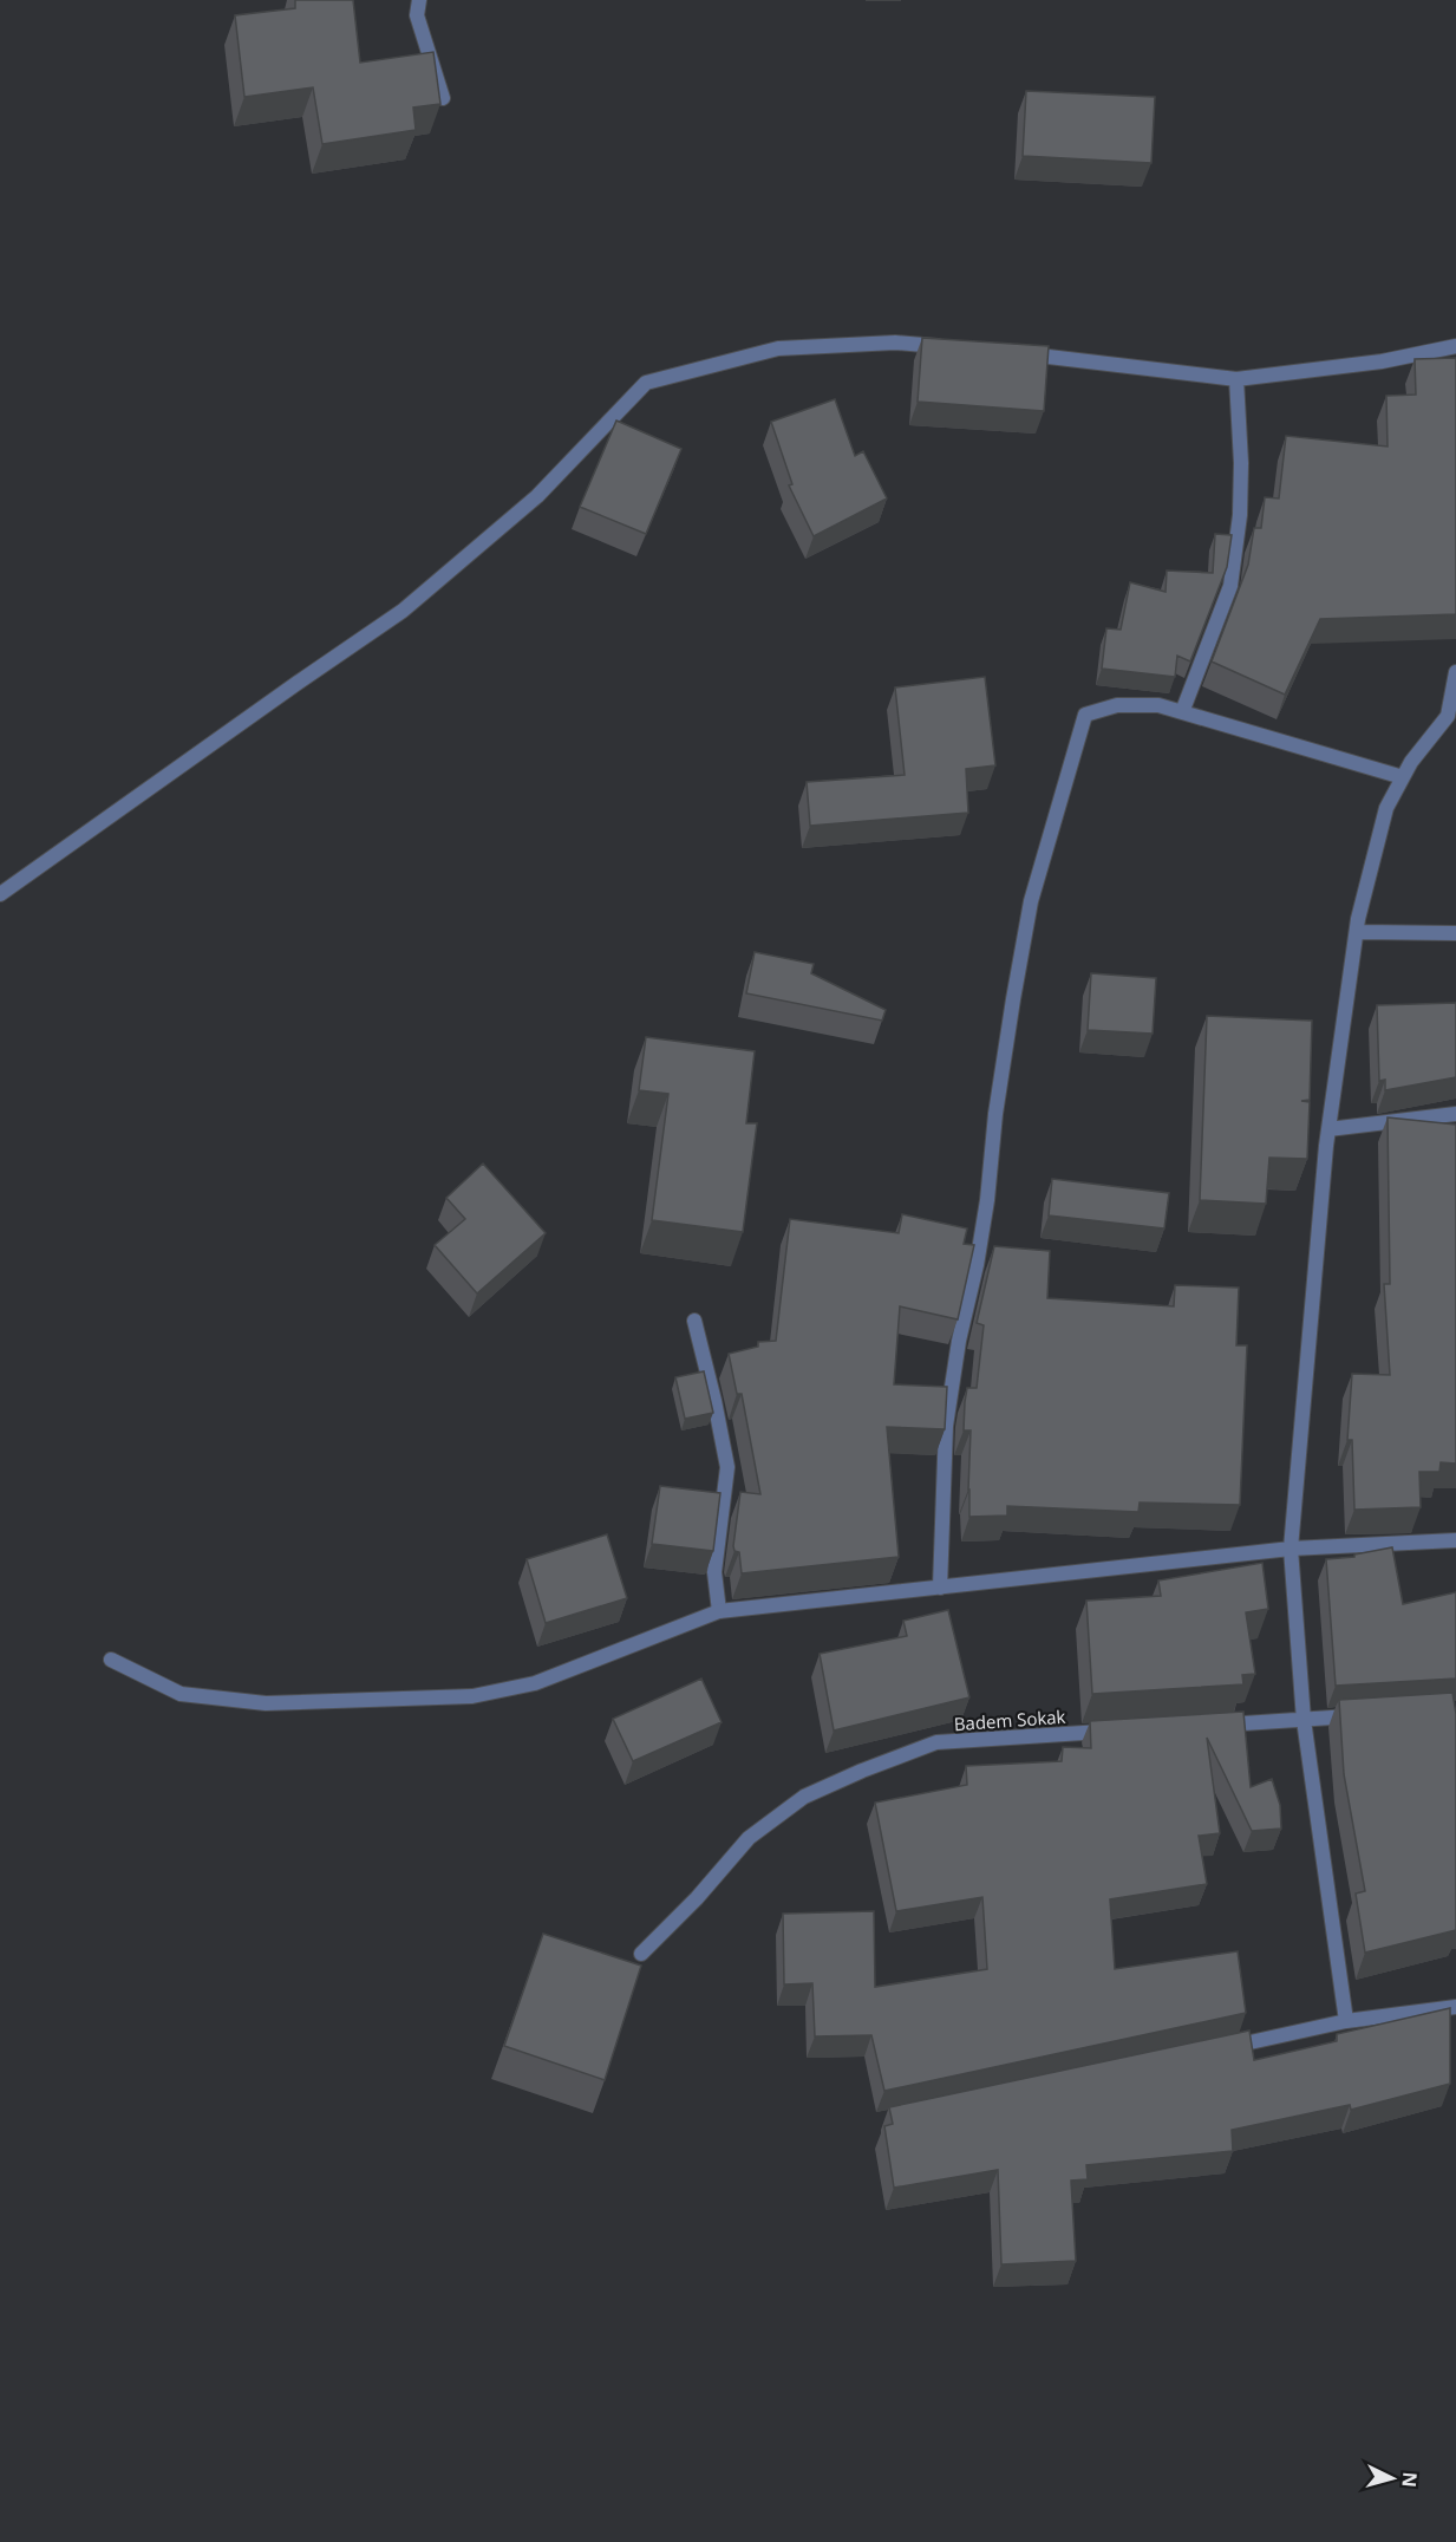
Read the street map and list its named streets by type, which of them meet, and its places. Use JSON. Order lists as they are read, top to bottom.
{
  "streets": {
    "street": ["Badem Sokak"]
  },
  "north": "right"
}
